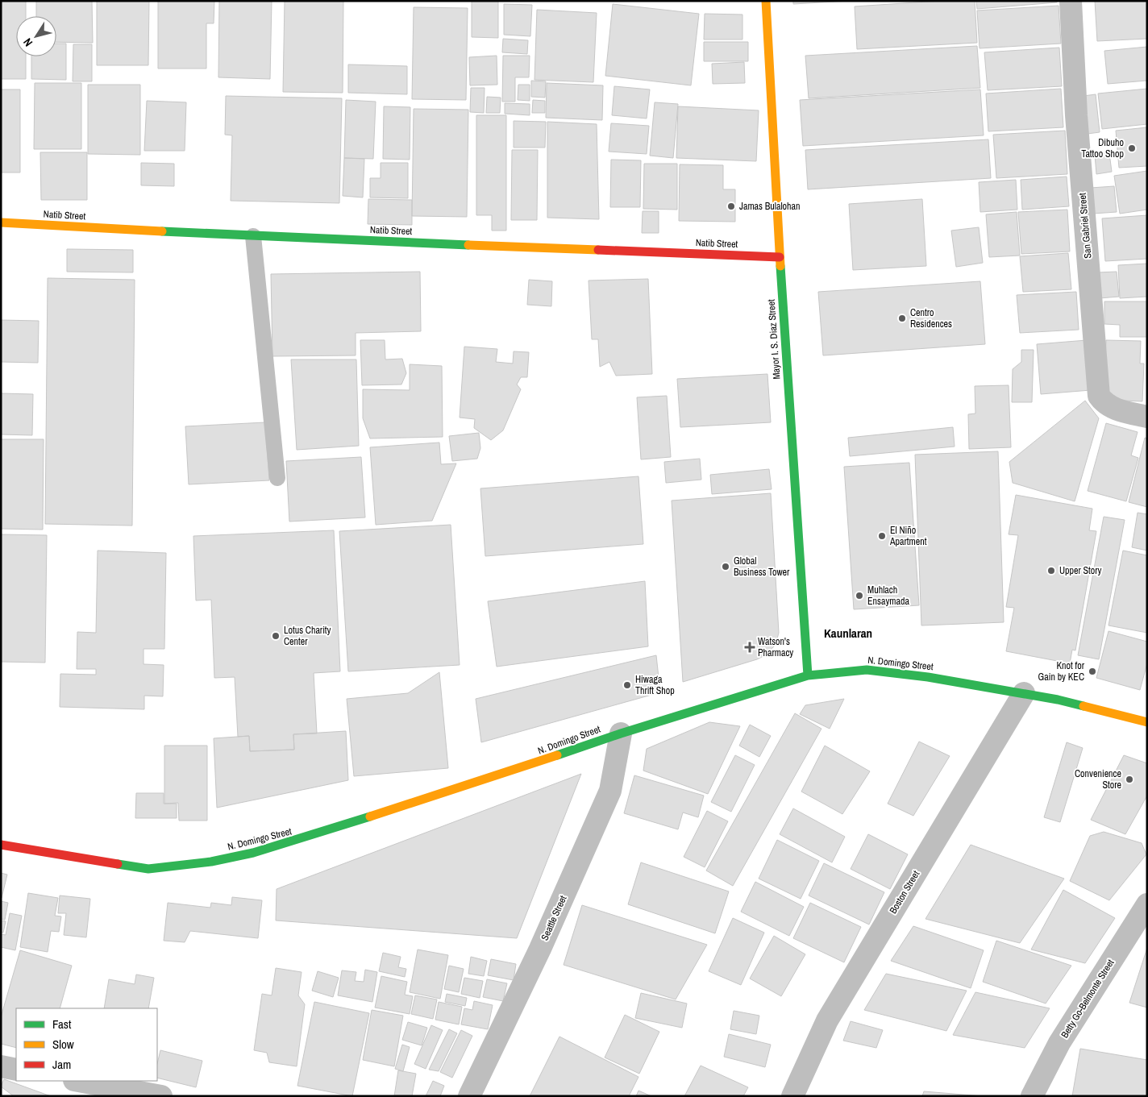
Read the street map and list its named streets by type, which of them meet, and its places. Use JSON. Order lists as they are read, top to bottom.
{
  "streets": {
    "street": [
      "Natib Street",
      "San Gabriel Street",
      "Mayor I. S. Diaz Street",
      "N. Domingo Street",
      "Boston Street",
      "Seattle Street",
      "Betty Go-Belmonte Street"
    ]
  },
  "crossings": [
    ["Natib Street", "Mayor I. S. Diaz Street"],
    ["Mayor I. S. Diaz Street", "N. Domingo Street"],
    ["N. Domingo Street", "Boston Street"],
    ["N. Domingo Street", "Seattle Street"]
  ],
  "districts": ["Kaunlaran"],
  "places": {
    "other": [
      "Dibuho Tattoo Shop",
      "Jamas Bulalohan",
      "Centro Residences",
      "El Niño Apartment",
      "Global Business Tower",
      "Upper Story",
      "Muhlach Ensaymada",
      "Lotus Charity Center",
      "Knot for Gain by KEC",
      "Hiwaga Thrift Shop",
      "Convenience Store"
    ],
    "health": ["Watson's Pharmacy"]
  },
  "legend": ["Fast", "Slow", "Jam"],
  "north": "bottom left"
}
